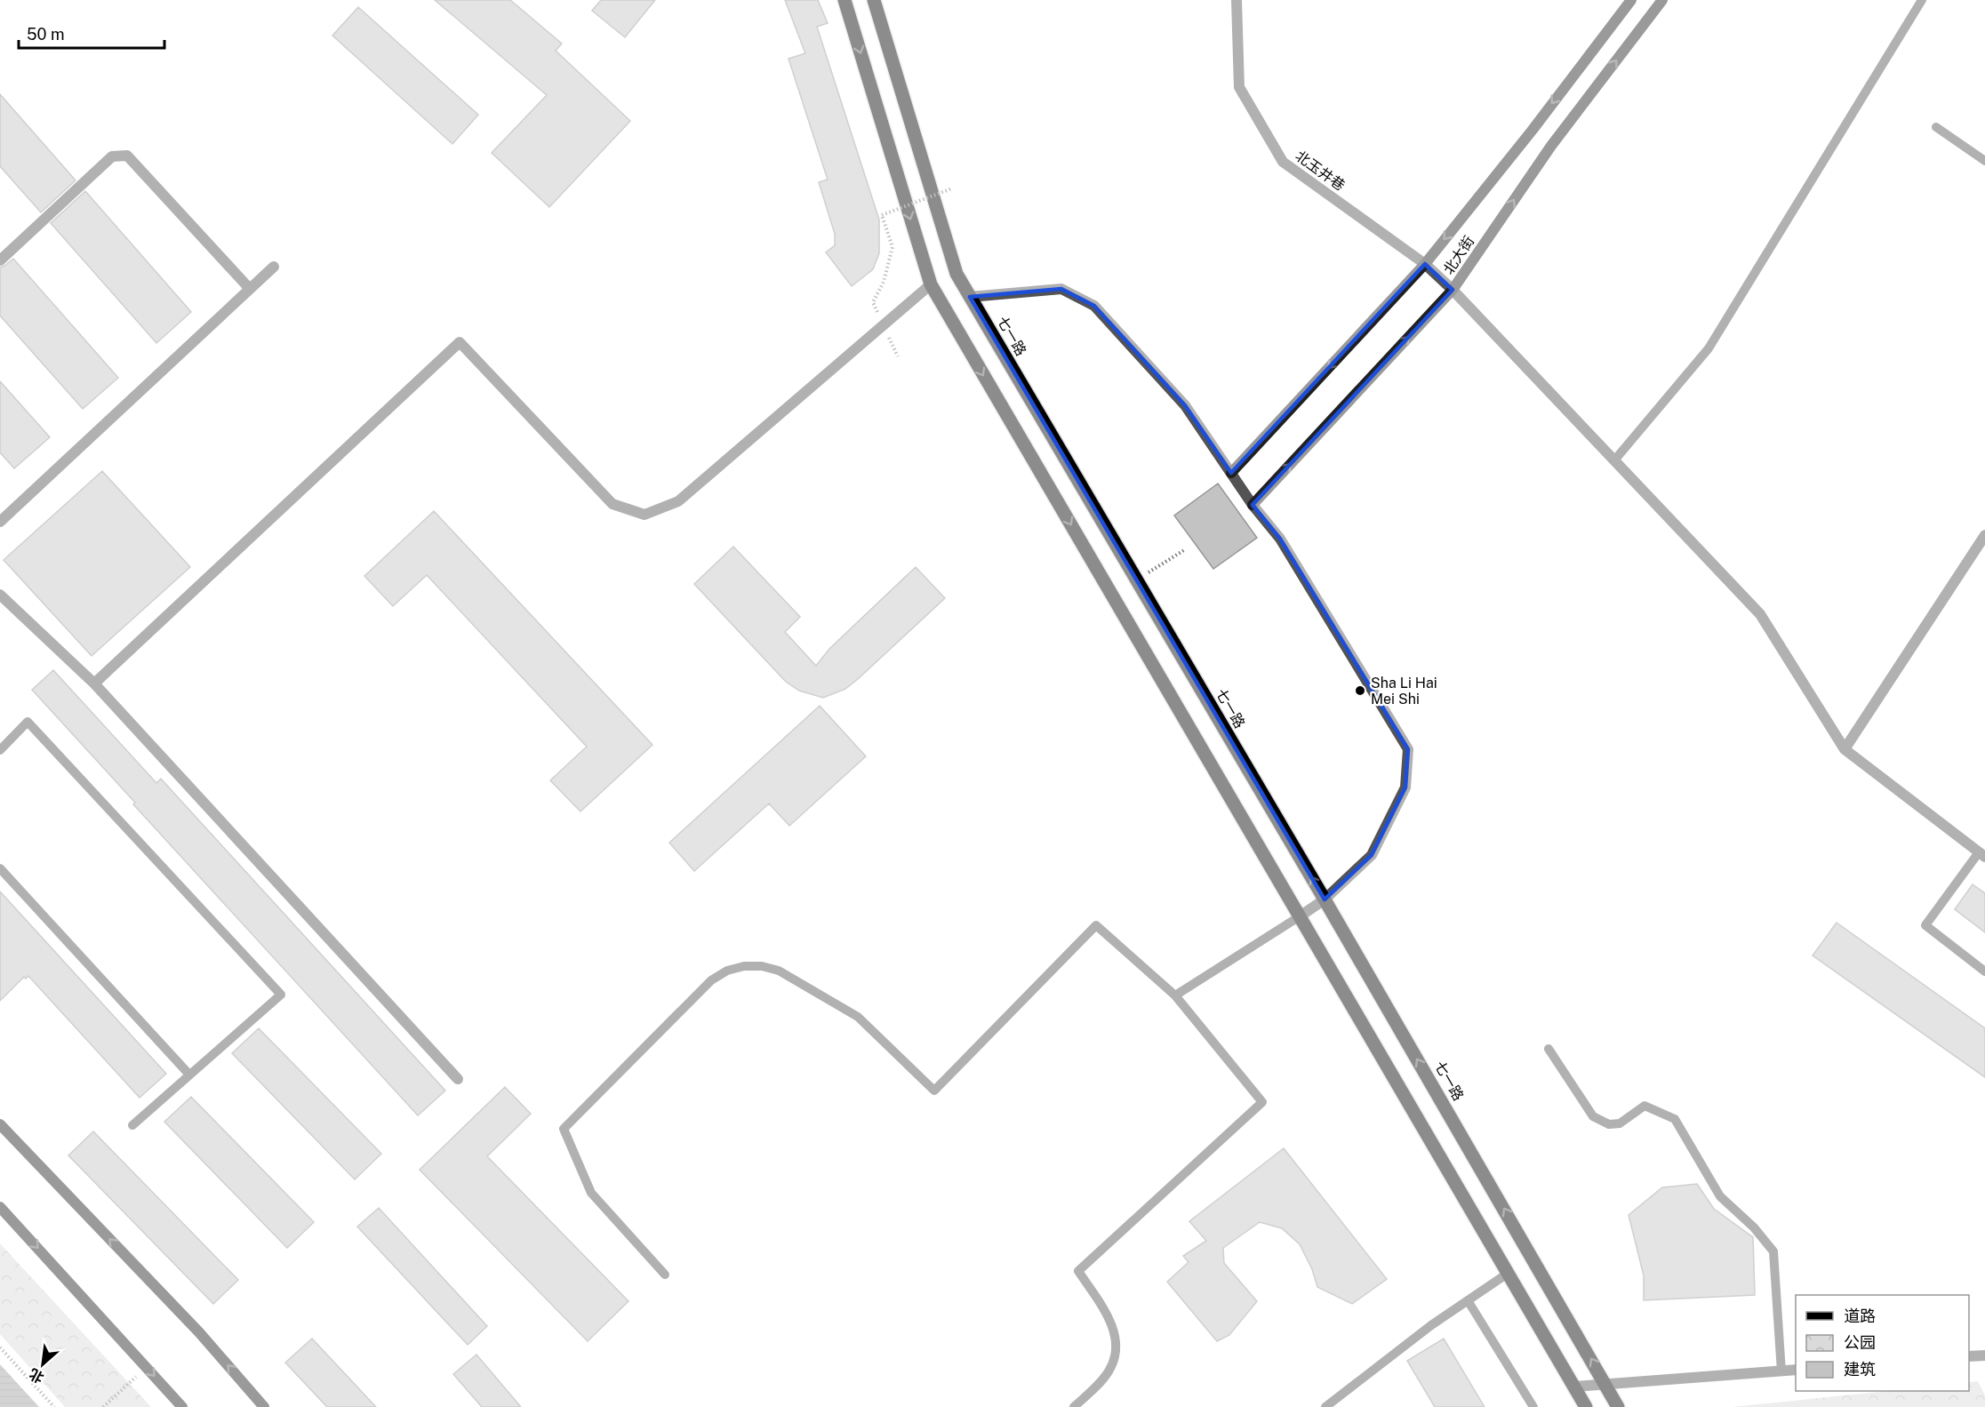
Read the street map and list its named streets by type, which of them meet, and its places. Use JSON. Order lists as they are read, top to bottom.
{
  "streets": {
    "main road": ["北大街", "七一路"],
    "street": ["北玉井巷"]
  },
  "crossings": [
    ["北玉井巷", "北大街"]
  ],
  "places": ["Sha Li Hai Mei Shi"],
  "legend": ["道路", "公园", "建筑"],
  "scale_bar": "50 m",
  "north": "bottom left"
}
